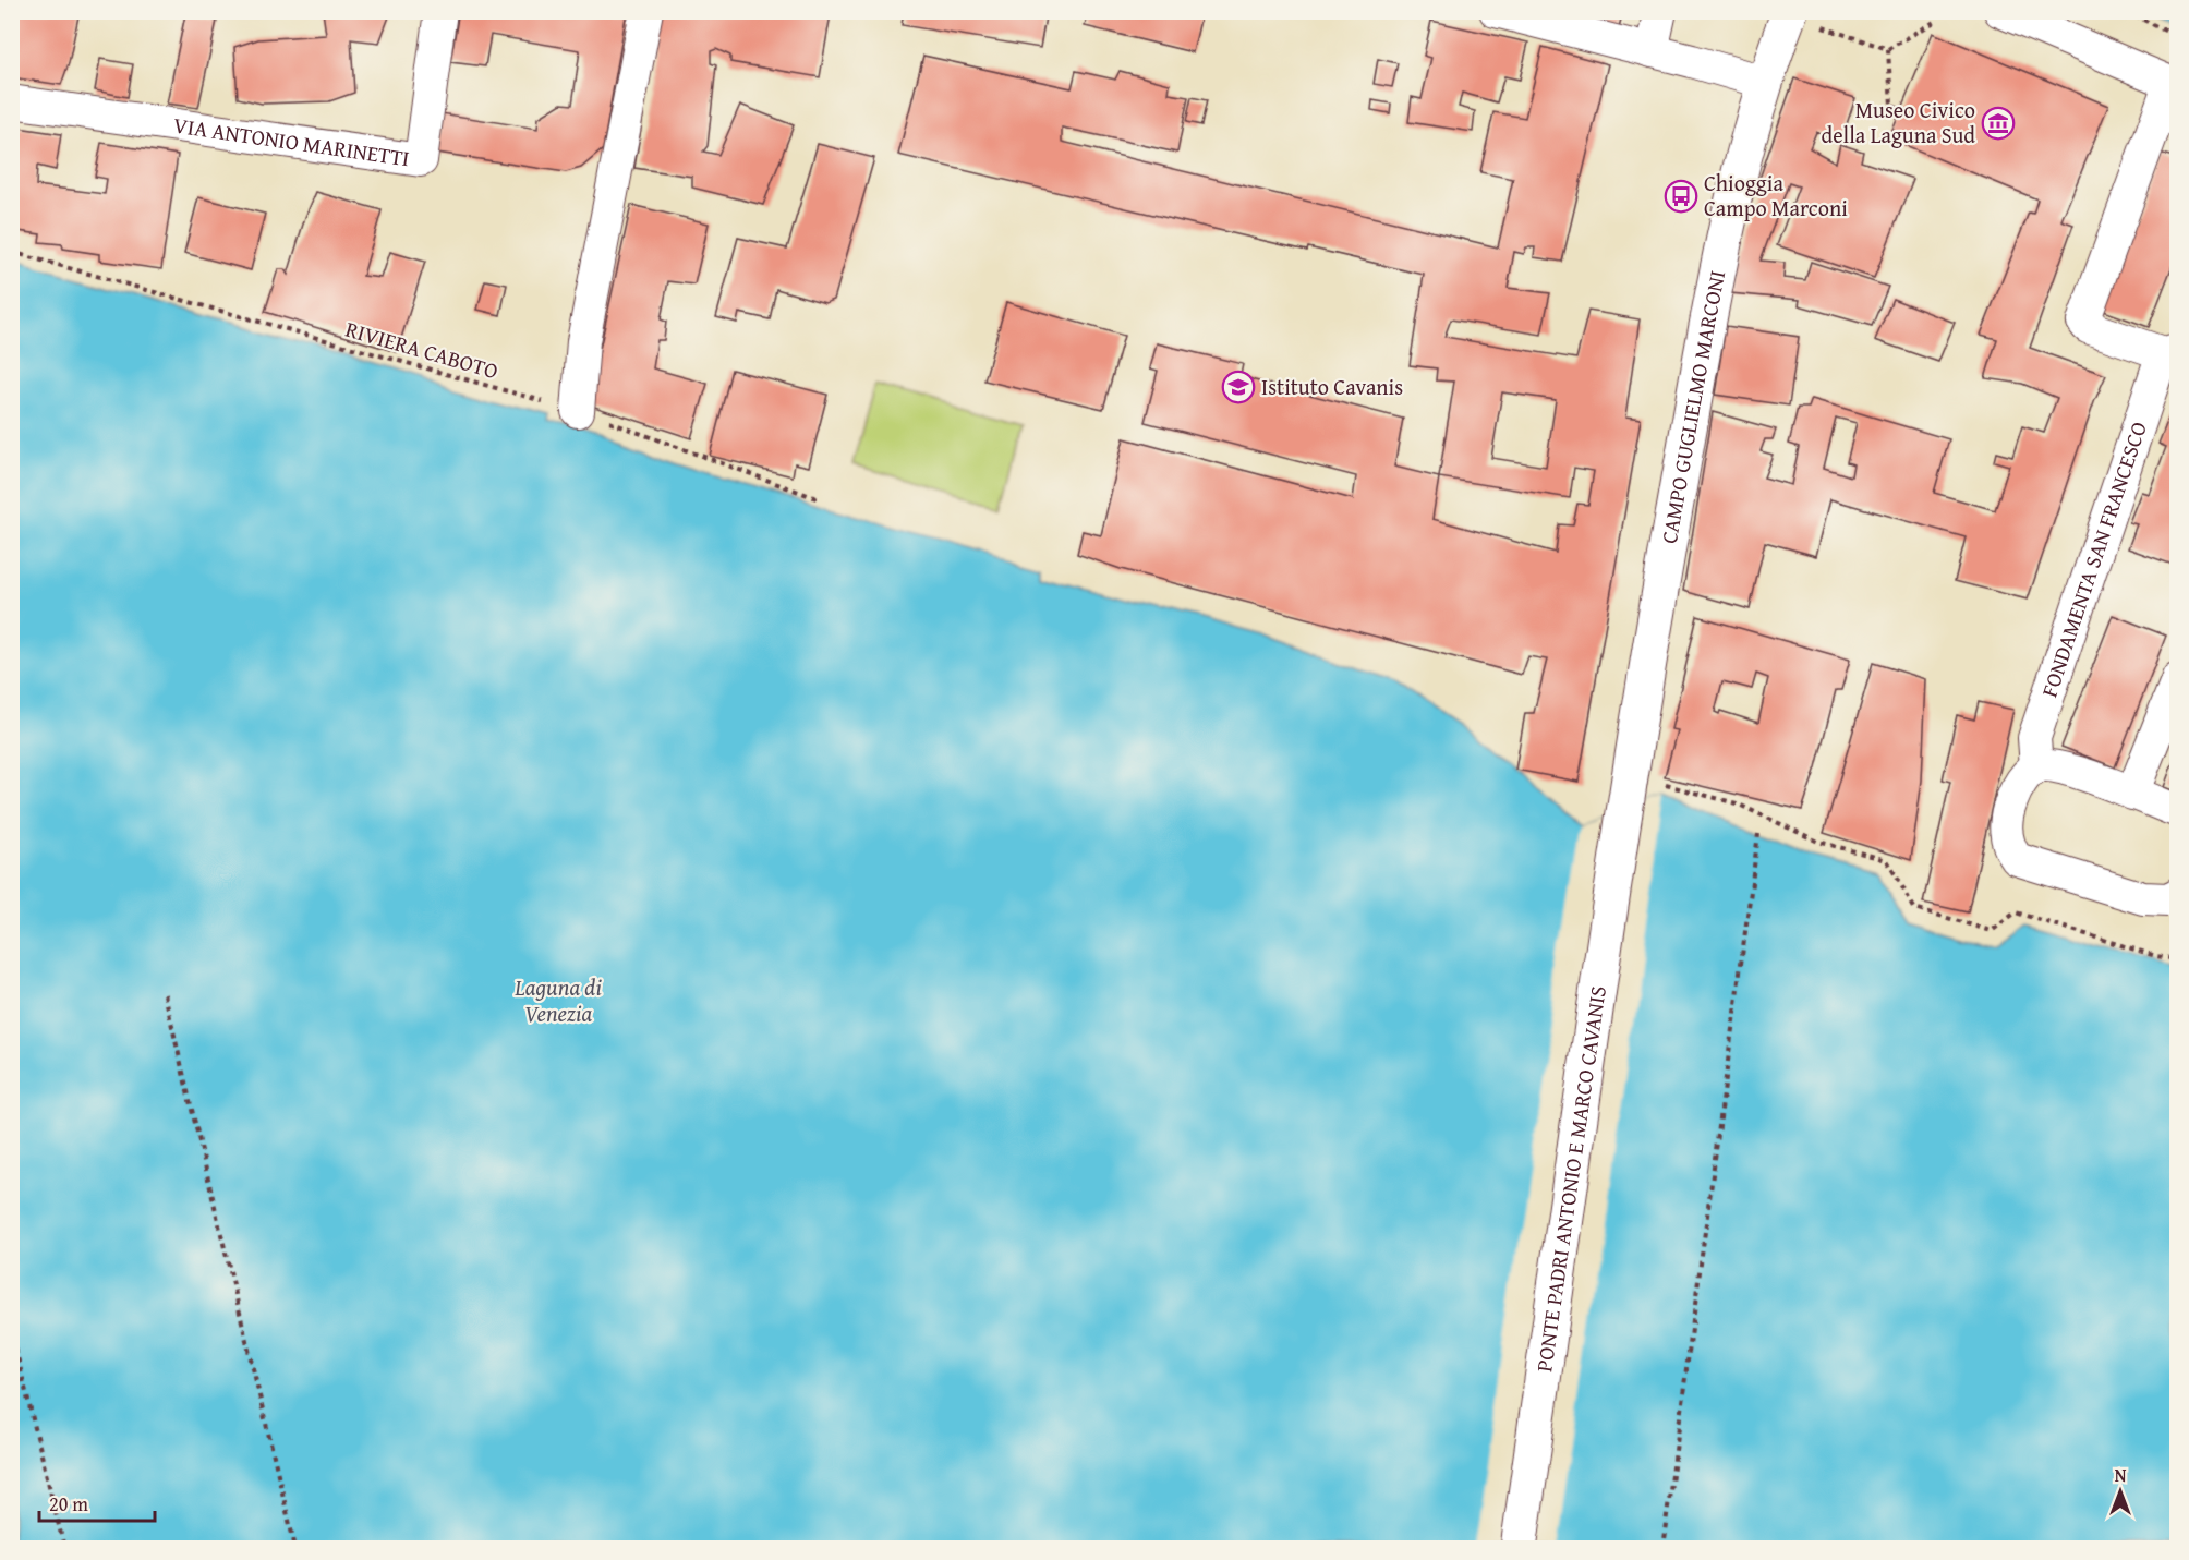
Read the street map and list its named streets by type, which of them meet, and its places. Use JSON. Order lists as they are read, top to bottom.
{
  "streets": {
    "street": [
      "VIA ANTONIO MARINETTI",
      "CAMPO GUGLIELMO MARCONI",
      "FONDAMENTA SAN FRANCESCO",
      "PONTE PADRI ANTONIO E MARCO CAVANIS"
    ],
    "path": ["RIVIERA CABOTO"]
  },
  "crossings": [
    ["CAMPO GUGLIELMO MARCONI", "PONTE PADRI ANTONIO E MARCO CAVANIS"]
  ],
  "water": ["Laguna di Venezia"],
  "places": {
    "museum": ["Museo Civico della Laguna Sud"],
    "bus stop": ["Chioggia Campo Marconi"],
    "school or university": ["Istituto Cavanis"]
  },
  "scale_bar": "20 m",
  "north": "top"
}
